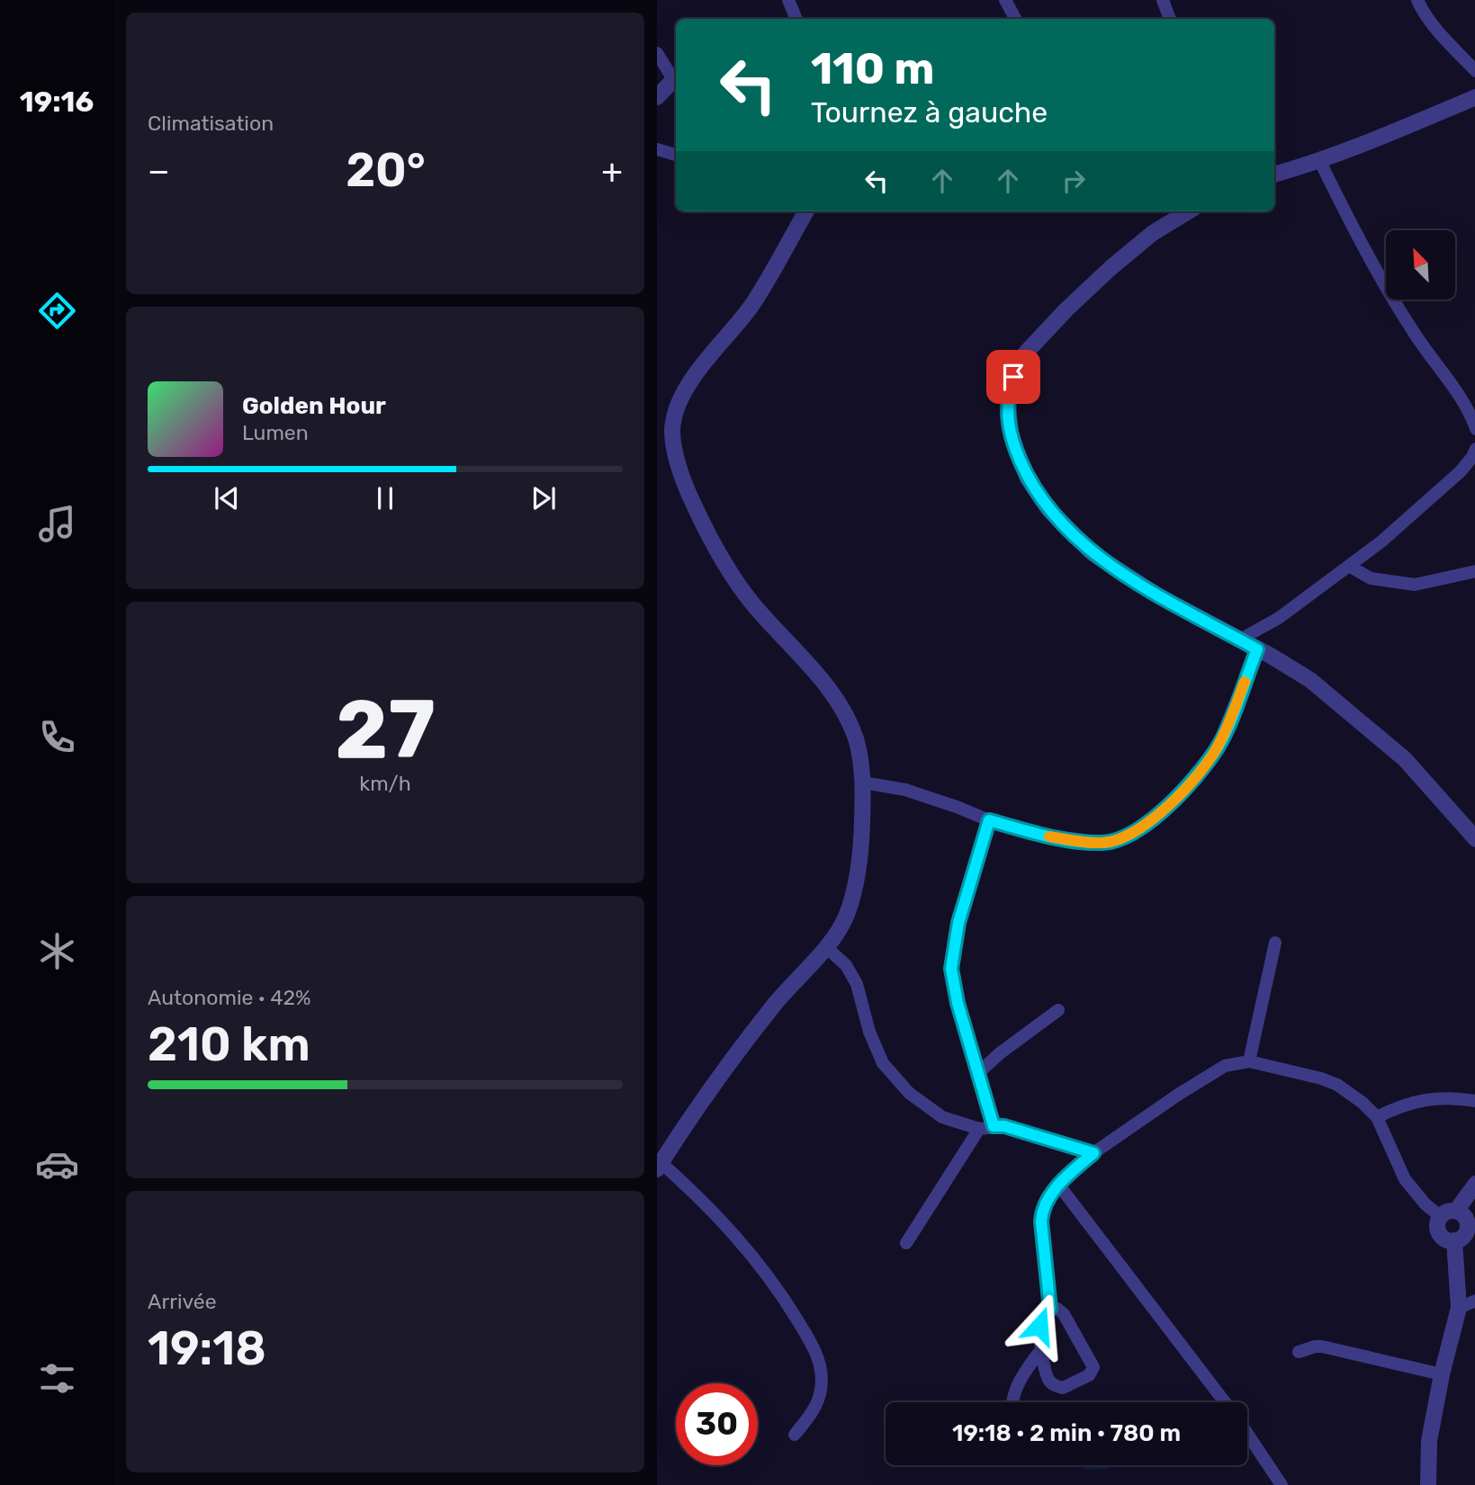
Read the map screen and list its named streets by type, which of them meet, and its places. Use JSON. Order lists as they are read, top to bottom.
{
  "north": "top left",
  "page": {
    "tabs": "19:16",
    "tile": [
      "Climatisation",
      ["27", "km/h"],
      ["Autonomie · 42%", "210 km"],
      ["Arrivée", "19:18"]
    ],
    "turn": ["110 m", "Tournez à gauche"],
    "heat": ["−", "20°", "+"],
    "song": ["Golden Hour", "Lumen"],
    "limit": "30",
    "trip": "19:18 · 2 min · 780 m"
  }
}
